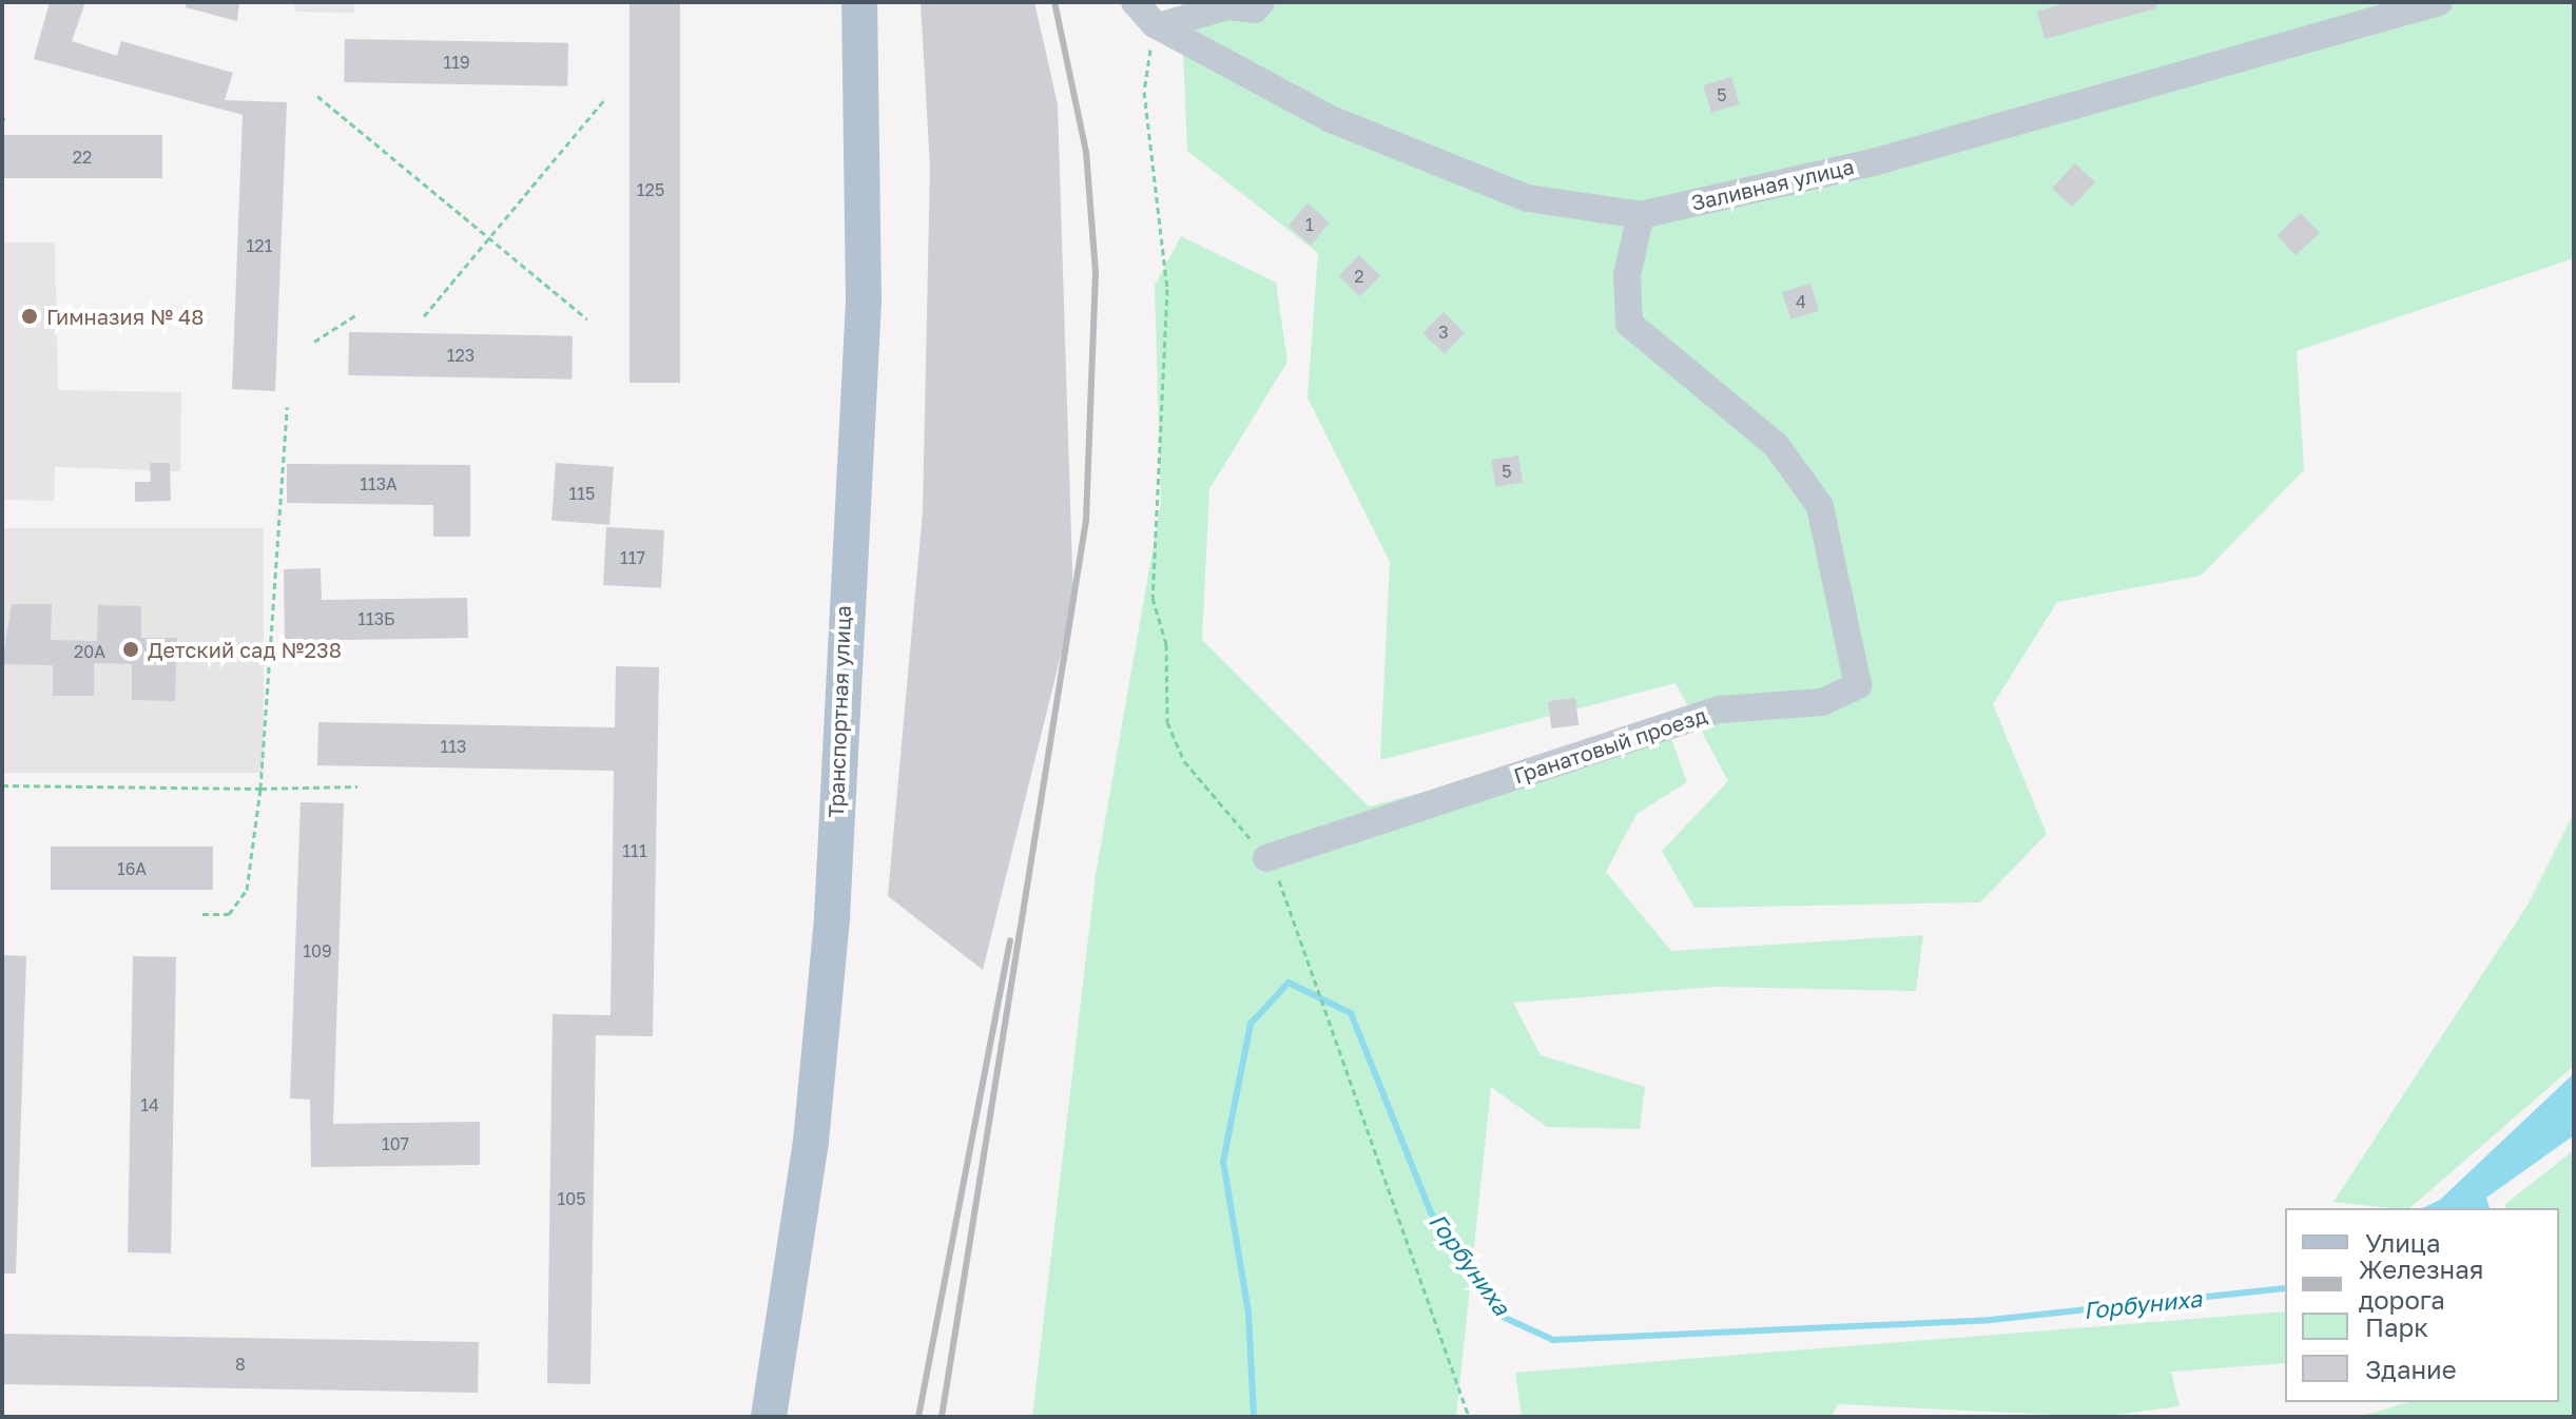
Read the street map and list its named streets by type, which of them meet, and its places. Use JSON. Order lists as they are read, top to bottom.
{
  "streets": {
    "main road": ["Транспортная улица"],
    "street": ["Заливная улица", "Гранатовый проезд"]
  },
  "crossings": [
    ["Заливная улица", "Гранатовый проезд"]
  ],
  "water": ["Горбуниха"],
  "places": ["Гимназия № 48", "Детский сад №238"],
  "house_numbers": [
    "119",
    "5",
    "22",
    "125",
    "1",
    "121",
    "2",
    "4",
    "3",
    "123",
    "5",
    "113А",
    "115",
    "117",
    "113Б",
    "20А",
    "113",
    "111",
    "16А",
    "109",
    "14",
    "107",
    "105",
    "8"
  ],
  "legend": [
    "Улица",
    "Железная дорога",
    "Парк",
    "Здание"
  ]
}
